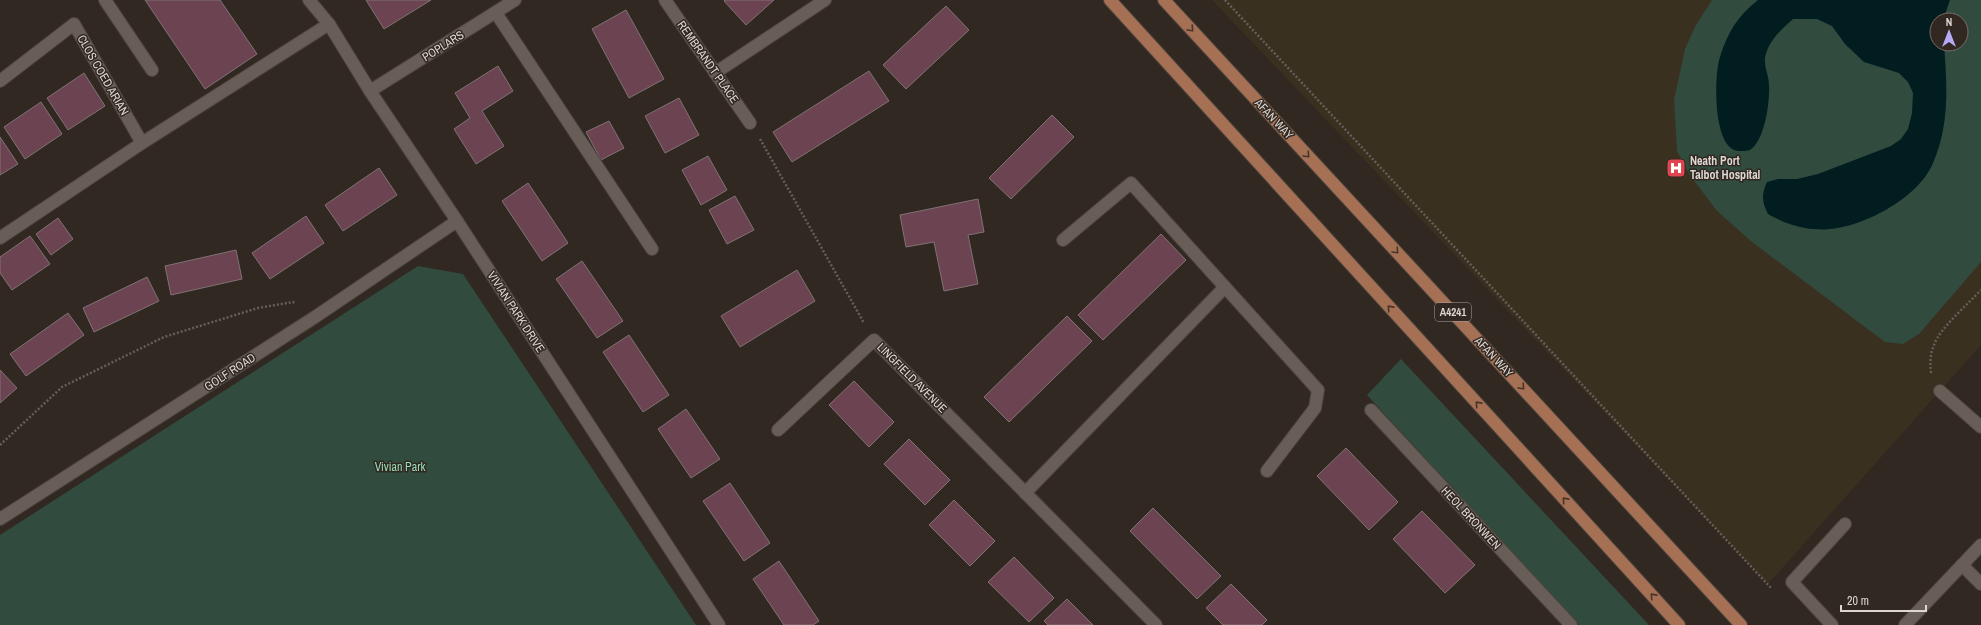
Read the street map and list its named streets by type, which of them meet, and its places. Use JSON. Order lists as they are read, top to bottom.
{
  "streets": {
    "main road": ["AFAN WAY", "A4241"],
    "street": [
      "POPLARS",
      "REMBRANDT PLACE",
      "CLOS COED ARIAN",
      "VIVIAN PARK DRIVE",
      "GOLF ROAD",
      "LINGFIELD AVENUE",
      "HEOL BRONWEN"
    ]
  },
  "crossings": [
    ["POPLARS", "VIVIAN PARK DRIVE"],
    ["VIVIAN PARK DRIVE", "GOLF ROAD"]
  ],
  "parks": ["Vivian Park"],
  "places": {
    "hospital": ["Neath Port Talbot Hospital"]
  },
  "scale_bar": "20 m",
  "north": "top"
}
